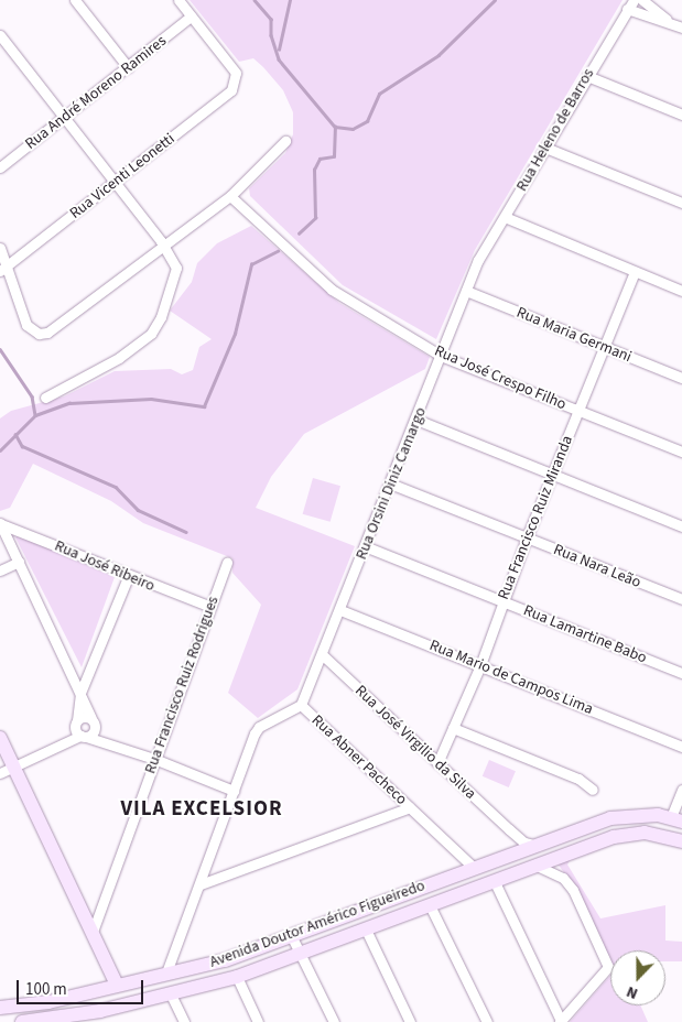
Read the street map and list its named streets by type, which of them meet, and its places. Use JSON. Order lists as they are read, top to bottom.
{
  "streets": {
    "main road": ["Avenida Doutor Américo Figueiredo"],
    "street": [
      "Rua André Moreno Ramires",
      "Rua Heleno de Barros",
      "Rua Vicenti Leonetti",
      "Rua Maria Germani",
      "Rua José Crespo Filho",
      "Rua Orsini Diniz Camargo",
      "Rua Francisco Ruiz Miranda",
      "Rua José Ribeiro",
      "Rua Nara Leão",
      "Rua Lamartine Babo",
      "Rua Mario de Campos Lima",
      "Rua Francisco Ruiz Rodrigues",
      "Rua José Virgilio da Silva",
      "Rua Abner Pacheco"
    ]
  },
  "crossings": [
    ["Rua André Moreno Ramires", "Rua Vicenti Leonetti"],
    ["Rua Heleno de Barros", "Rua Orsini Diniz Camargo"],
    ["Rua Maria Germani", "Rua Orsini Diniz Camargo"],
    ["Rua Maria Germani", "Rua Francisco Ruiz Miranda"],
    ["Rua José Crespo Filho", "Rua Orsini Diniz Camargo"],
    ["Rua José Crespo Filho", "Rua Francisco Ruiz Miranda"],
    ["Rua Orsini Diniz Camargo", "Rua Nara Leão"],
    ["Rua Orsini Diniz Camargo", "Rua Lamartine Babo"],
    ["Rua Orsini Diniz Camargo", "Rua Mario de Campos Lima"],
    ["Rua Orsini Diniz Camargo", "Rua José Virgilio da Silva"],
    ["Rua Orsini Diniz Camargo", "Rua Abner Pacheco"],
    ["Rua Francisco Ruiz Miranda", "Rua Nara Leão"],
    ["Rua Francisco Ruiz Miranda", "Rua Lamartine Babo"],
    ["Rua Francisco Ruiz Miranda", "Rua Mario de Campos Lima"],
    ["Rua Francisco Ruiz Miranda", "Rua José Virgilio da Silva"],
    ["Rua José Ribeiro", "Rua Francisco Ruiz Rodrigues"],
    ["Rua José Virgilio da Silva", "Avenida Doutor Américo Figueiredo"],
    ["Rua Abner Pacheco", "Avenida Doutor Américo Figueiredo"]
  ],
  "districts": ["VILA EXCELSIOR"],
  "scale_bar": "100 m",
  "north": "bottom"
}
